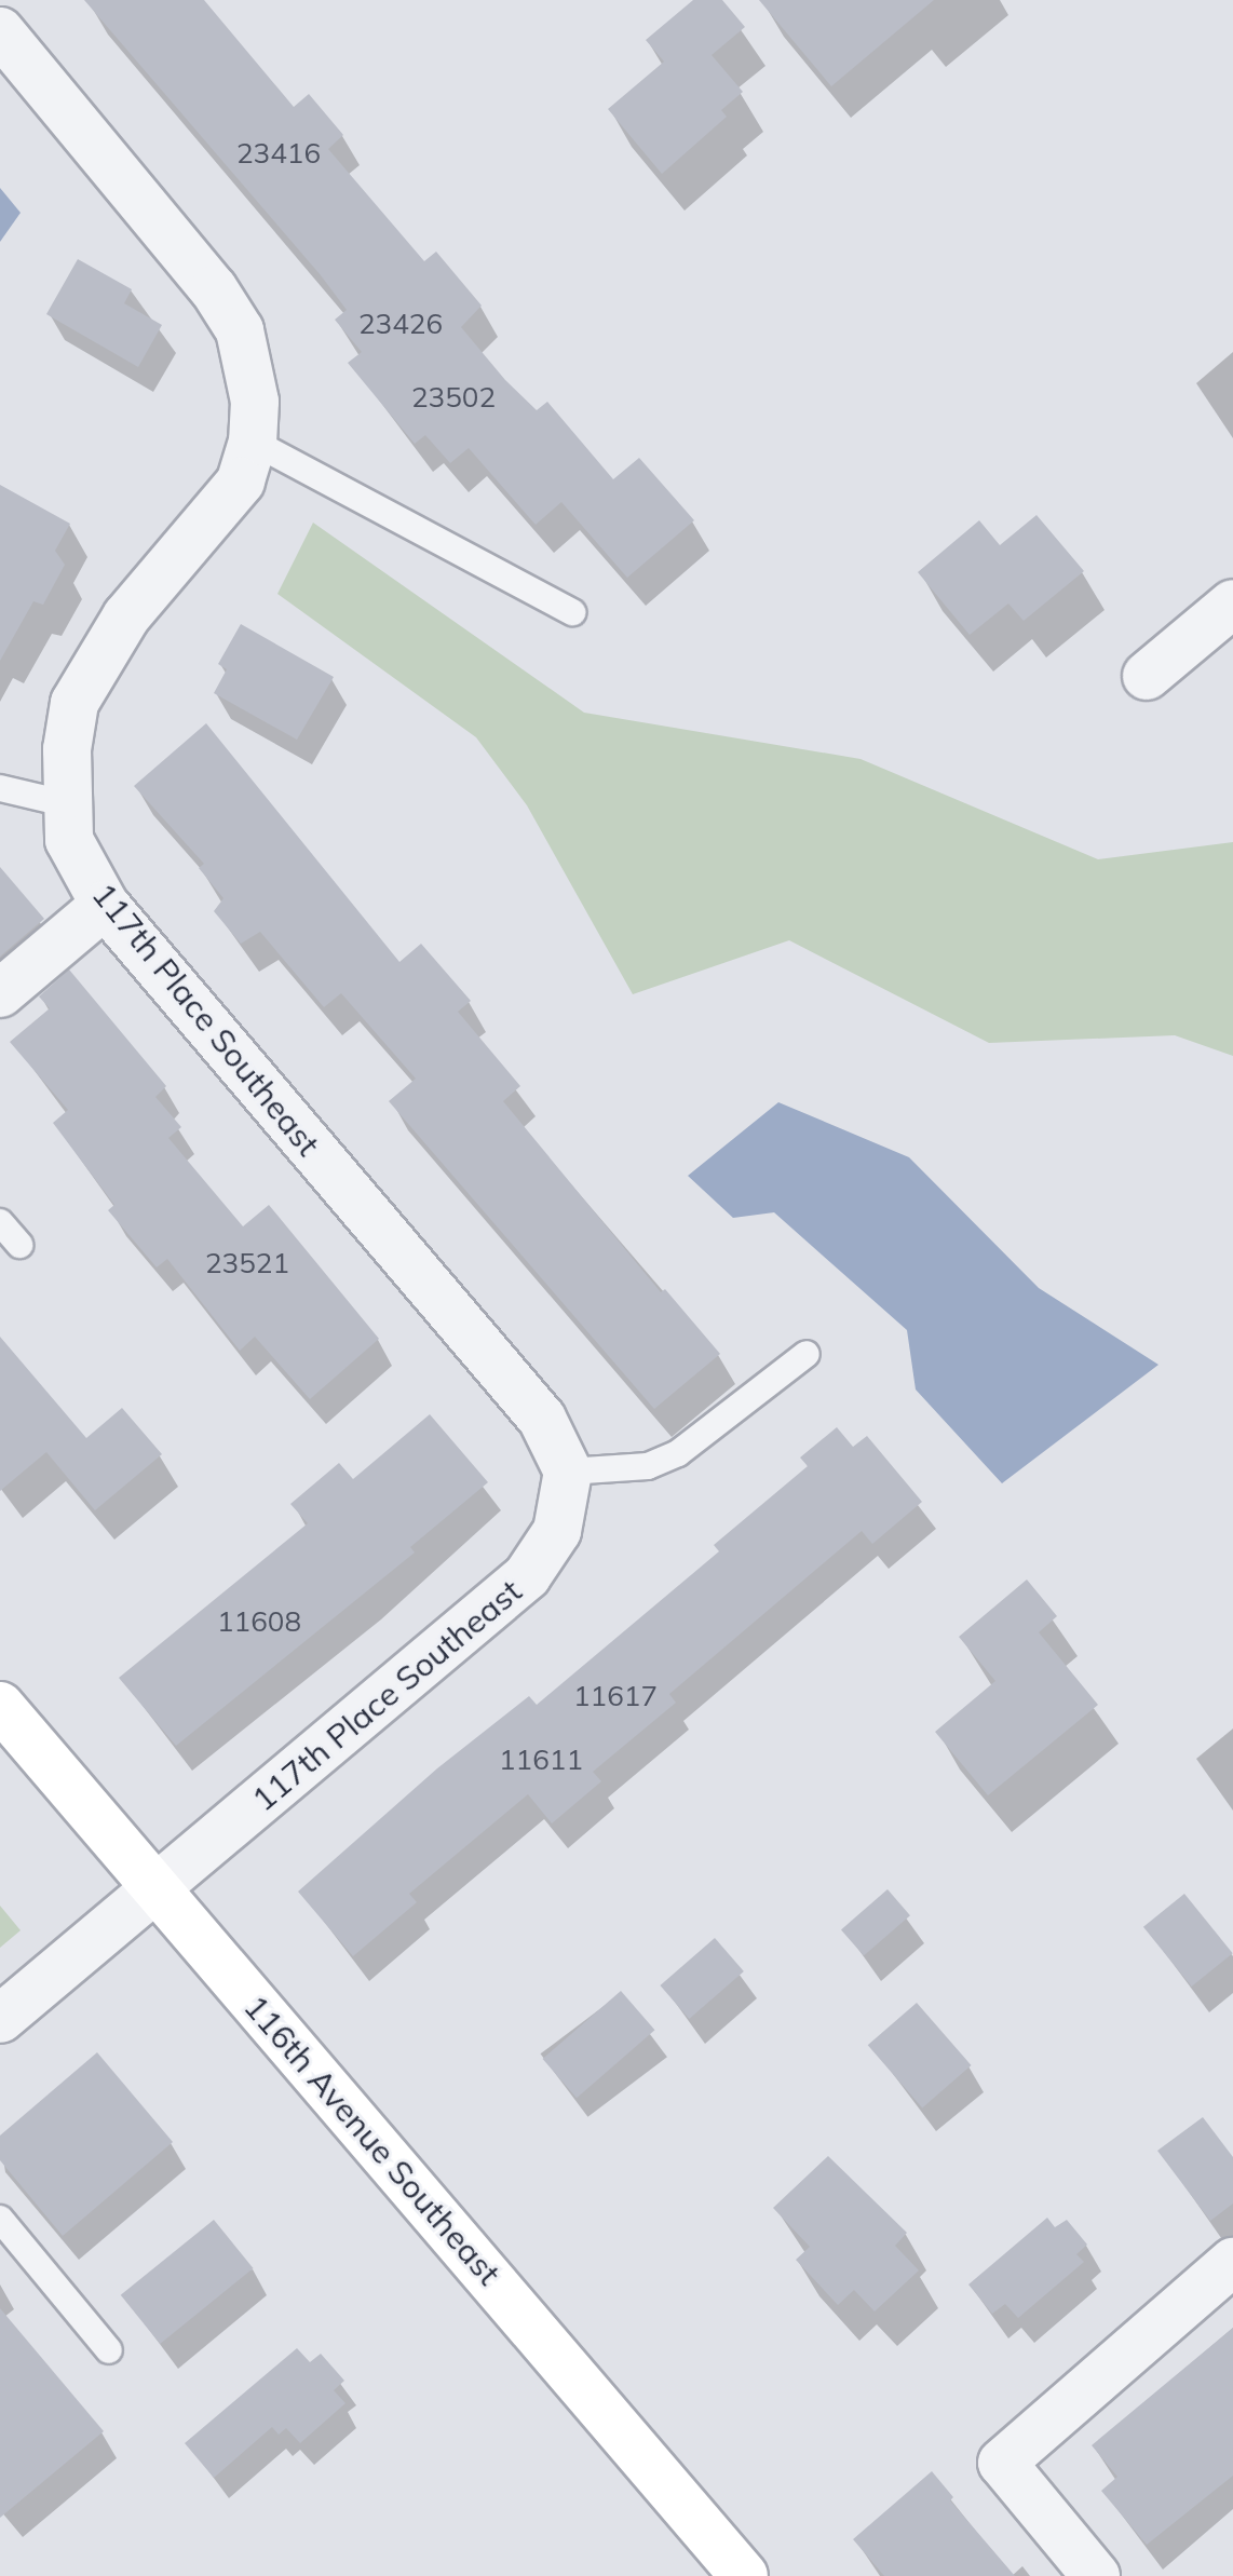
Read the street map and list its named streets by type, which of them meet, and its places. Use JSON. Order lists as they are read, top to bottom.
{
  "streets": {
    "main road": ["116th Avenue Southeast"],
    "street": ["117th Place Southeast"]
  },
  "crossings": [
    ["117th Place Southeast", "116th Avenue Southeast"]
  ],
  "house_numbers": [
    "23416",
    "23426",
    "23502",
    "23521",
    "11608",
    "11617",
    "11611"
  ]
}
